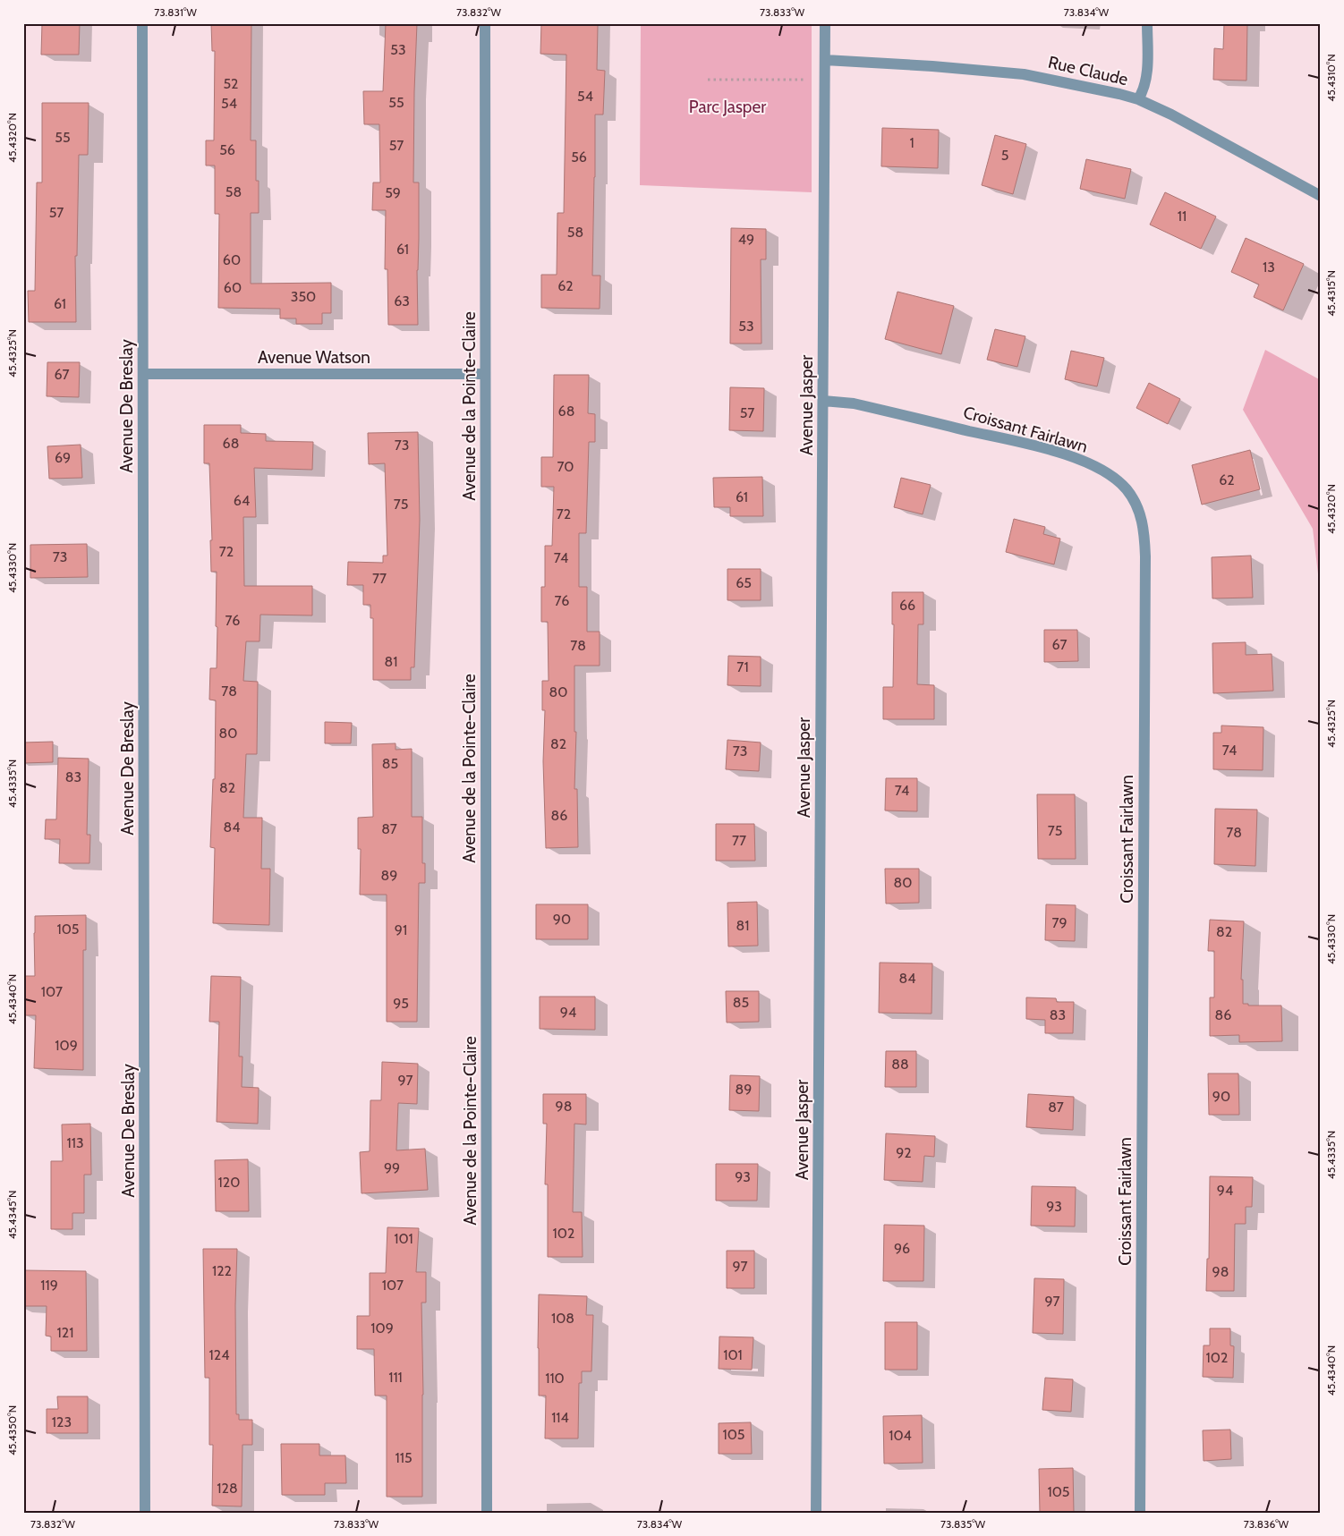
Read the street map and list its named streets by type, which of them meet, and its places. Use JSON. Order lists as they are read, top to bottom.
{
  "streets": {
    "street": [
      "Rue Claude",
      "Avenue Watson",
      "Avenue Jasper",
      "Avenue De Breslay",
      "Avenue de la Pointe-Claire",
      "Croissant Fairlawn"
    ]
  },
  "crossings": [
    ["Rue Claude", "Avenue Jasper"],
    ["Avenue Watson", "Avenue De Breslay"],
    ["Avenue Watson", "Avenue de la Pointe-Claire"],
    ["Avenue Jasper", "Croissant Fairlawn"]
  ],
  "parks": ["Parc Jasper"],
  "house_numbers": [
    "53",
    "52",
    "54",
    "55",
    "54",
    "55",
    "1",
    "57",
    "56",
    "5",
    "56",
    "58",
    "59",
    "57",
    "11",
    "58",
    "49",
    "61",
    "60",
    "13",
    "62",
    "60",
    "350",
    "63",
    "61",
    "53",
    "67",
    "68",
    "57",
    "68",
    "73",
    "69",
    "70",
    "62",
    "61",
    "64",
    "75",
    "72",
    "72",
    "73",
    "74",
    "77",
    "65",
    "76",
    "66",
    "76",
    "67",
    "78",
    "81",
    "71",
    "78",
    "80",
    "80",
    "82",
    "74",
    "73",
    "85",
    "83",
    "82",
    "74",
    "86",
    "84",
    "87",
    "75",
    "78",
    "77",
    "89",
    "80",
    "90",
    "79",
    "81",
    "105",
    "91",
    "82",
    "84",
    "107",
    "85",
    "95",
    "94",
    "83",
    "86",
    "109",
    "88",
    "97",
    "89",
    "90",
    "98",
    "87",
    "113",
    "92",
    "99",
    "93",
    "120",
    "94",
    "93",
    "102",
    "101",
    "96",
    "97",
    "122",
    "98",
    "119",
    "107",
    "97",
    "108",
    "109",
    "121",
    "124",
    "101",
    "102",
    "111",
    "110",
    "114",
    "123",
    "105",
    "104",
    "115",
    "128",
    "105"
  ],
  "coordinates": [
    "73.831°W",
    "73.832°W",
    "73.833°W",
    "73.834°W",
    "45.4310°N",
    "45.4320°N",
    "45.4315°N",
    "45.4325°N",
    "45.4330°N",
    "45.4335°N",
    "45.4340°N",
    "45.4345°N",
    "45.4350°N",
    "73.835°W",
    "73.836°W"
  ]
}
